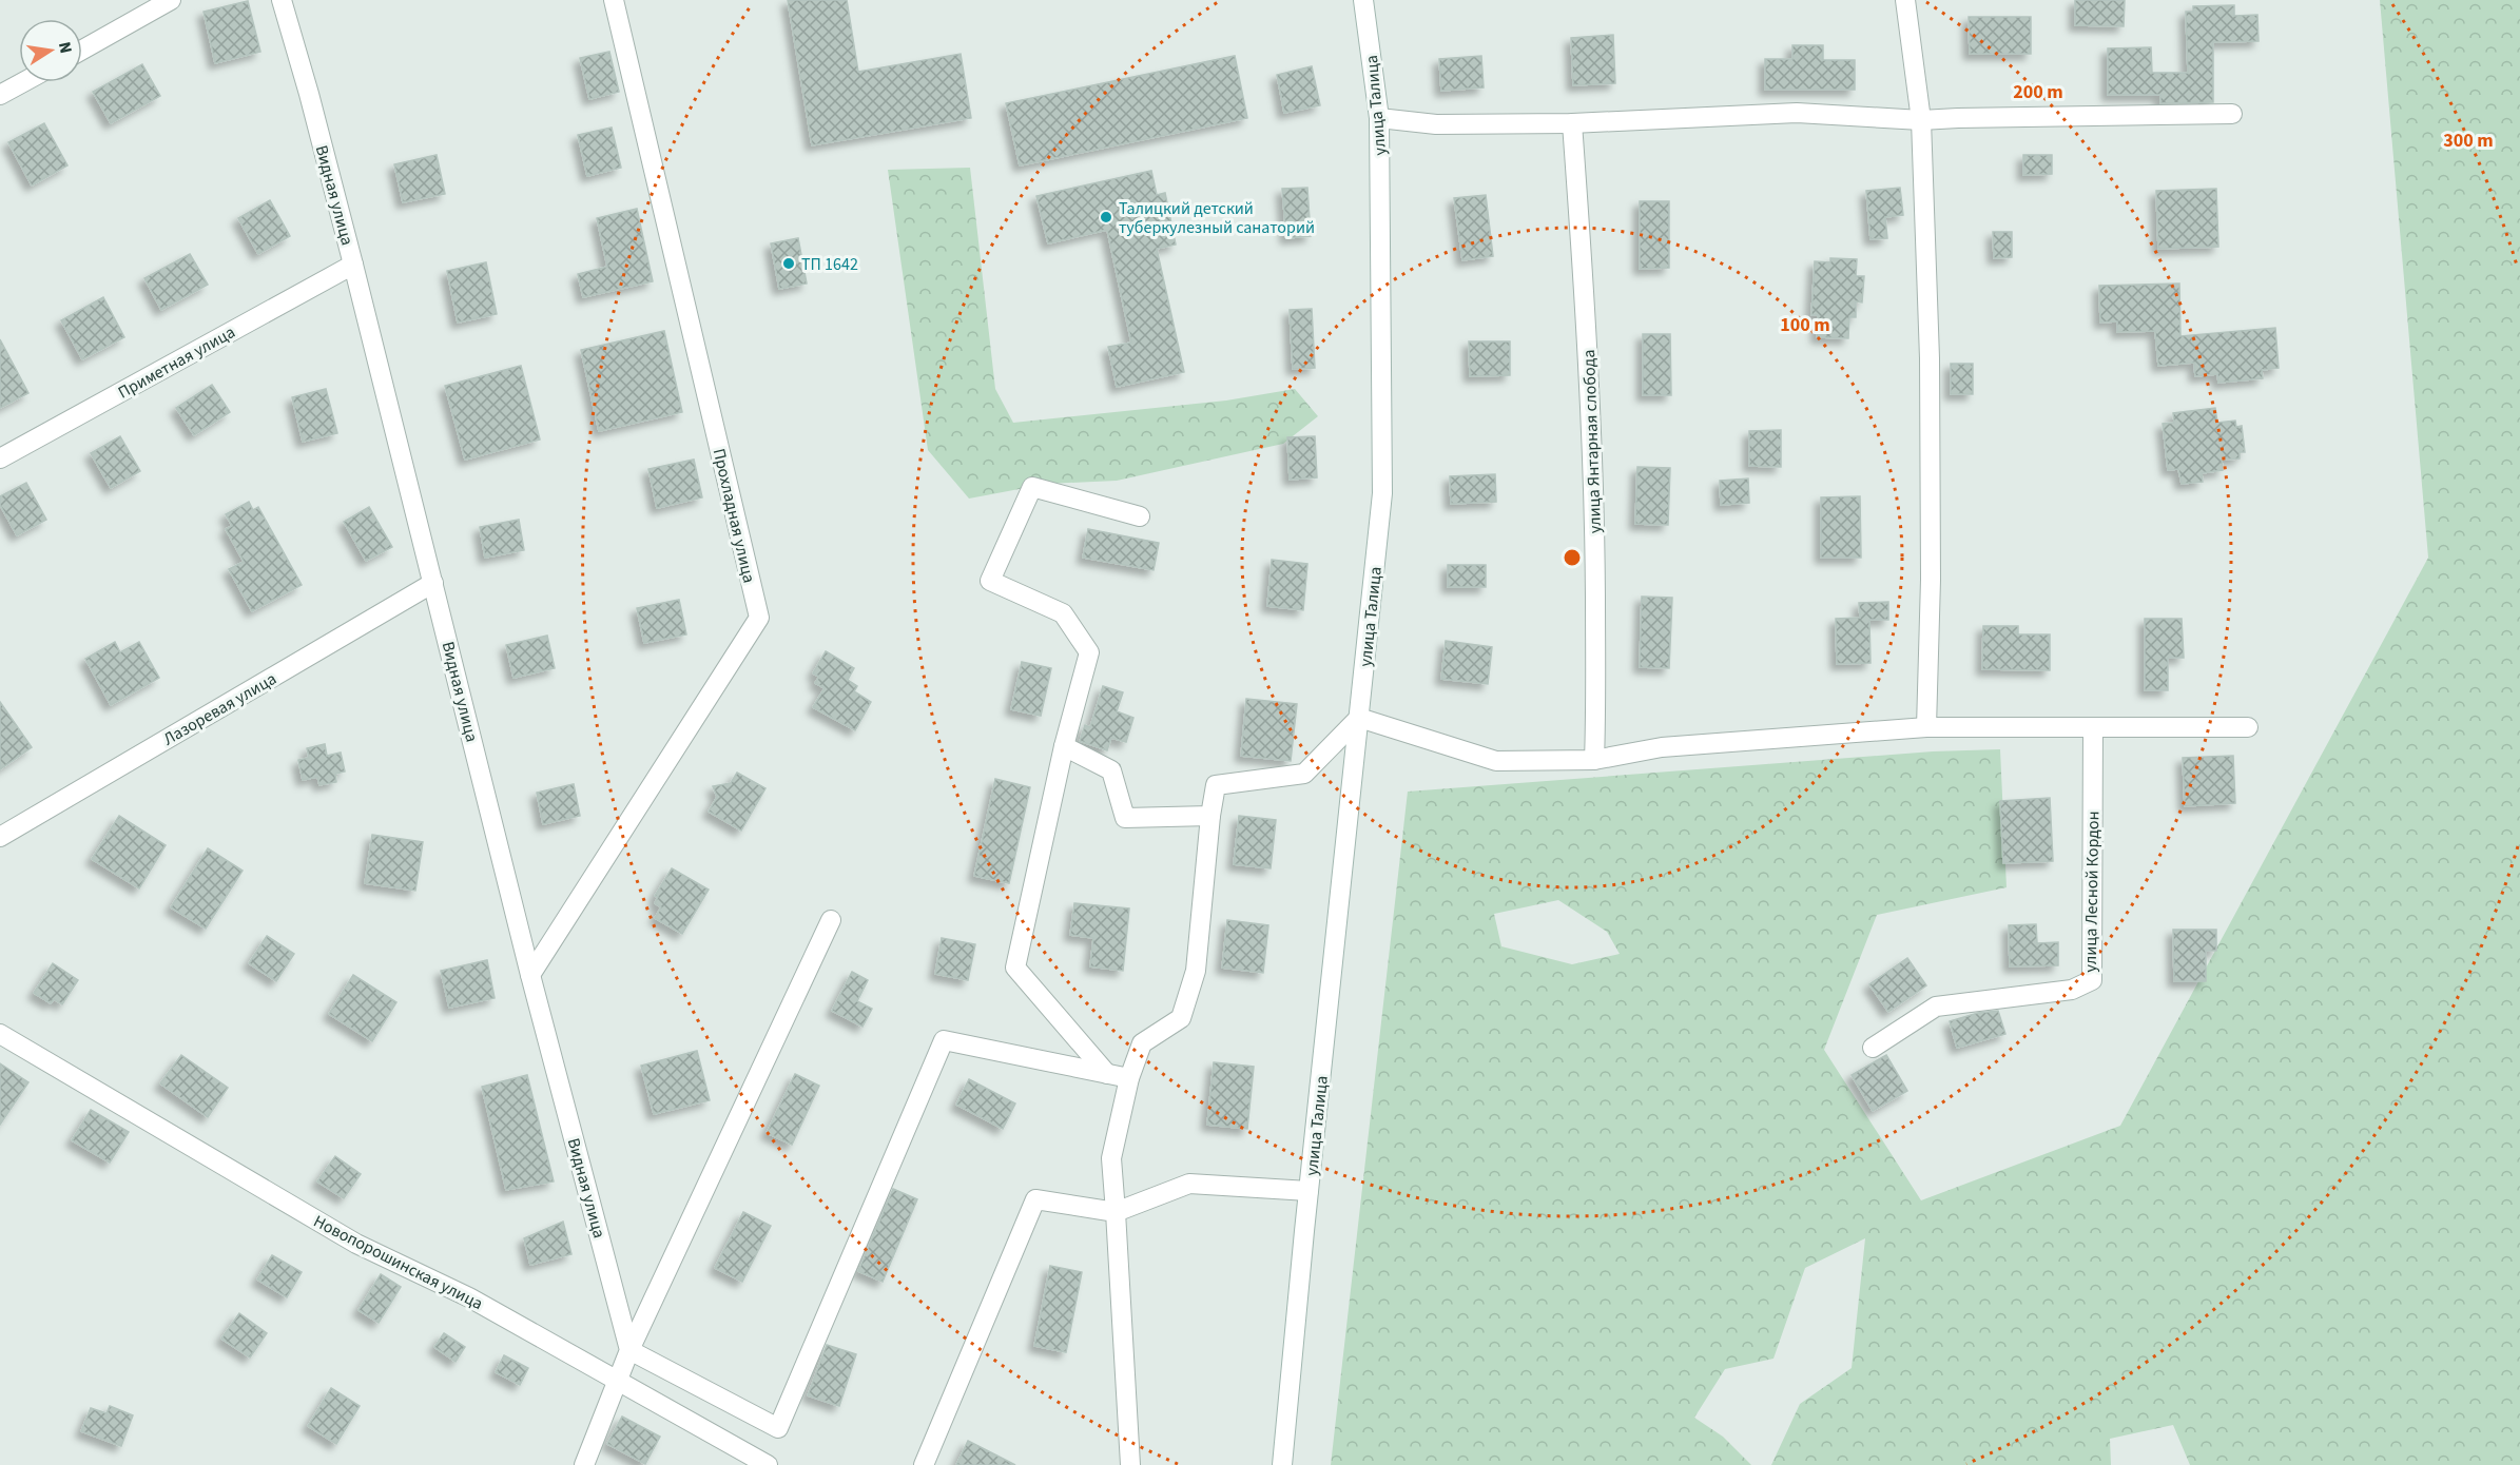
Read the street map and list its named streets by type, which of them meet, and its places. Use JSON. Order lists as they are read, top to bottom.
{
  "streets": {
    "street": [
      "улица Талица",
      "Видная улица",
      "Приметная улица",
      "улица Янтарная слобода",
      "Прохладная улица",
      "Лазоревая улица",
      "улица Лесной Кордон",
      "Новопорошинская улица"
    ]
  },
  "crossings": [
    ["Видная улица", "Приметная улица"],
    ["Видная улица", "Прохладная улица"],
    ["Видная улица", "Лазоревая улица"]
  ],
  "places": ["Талицкий детский туберкулезный санаторий", "ТП 1642"],
  "north": "right",
  "rings": ["200 m", "300 m", "100 m"]
}
